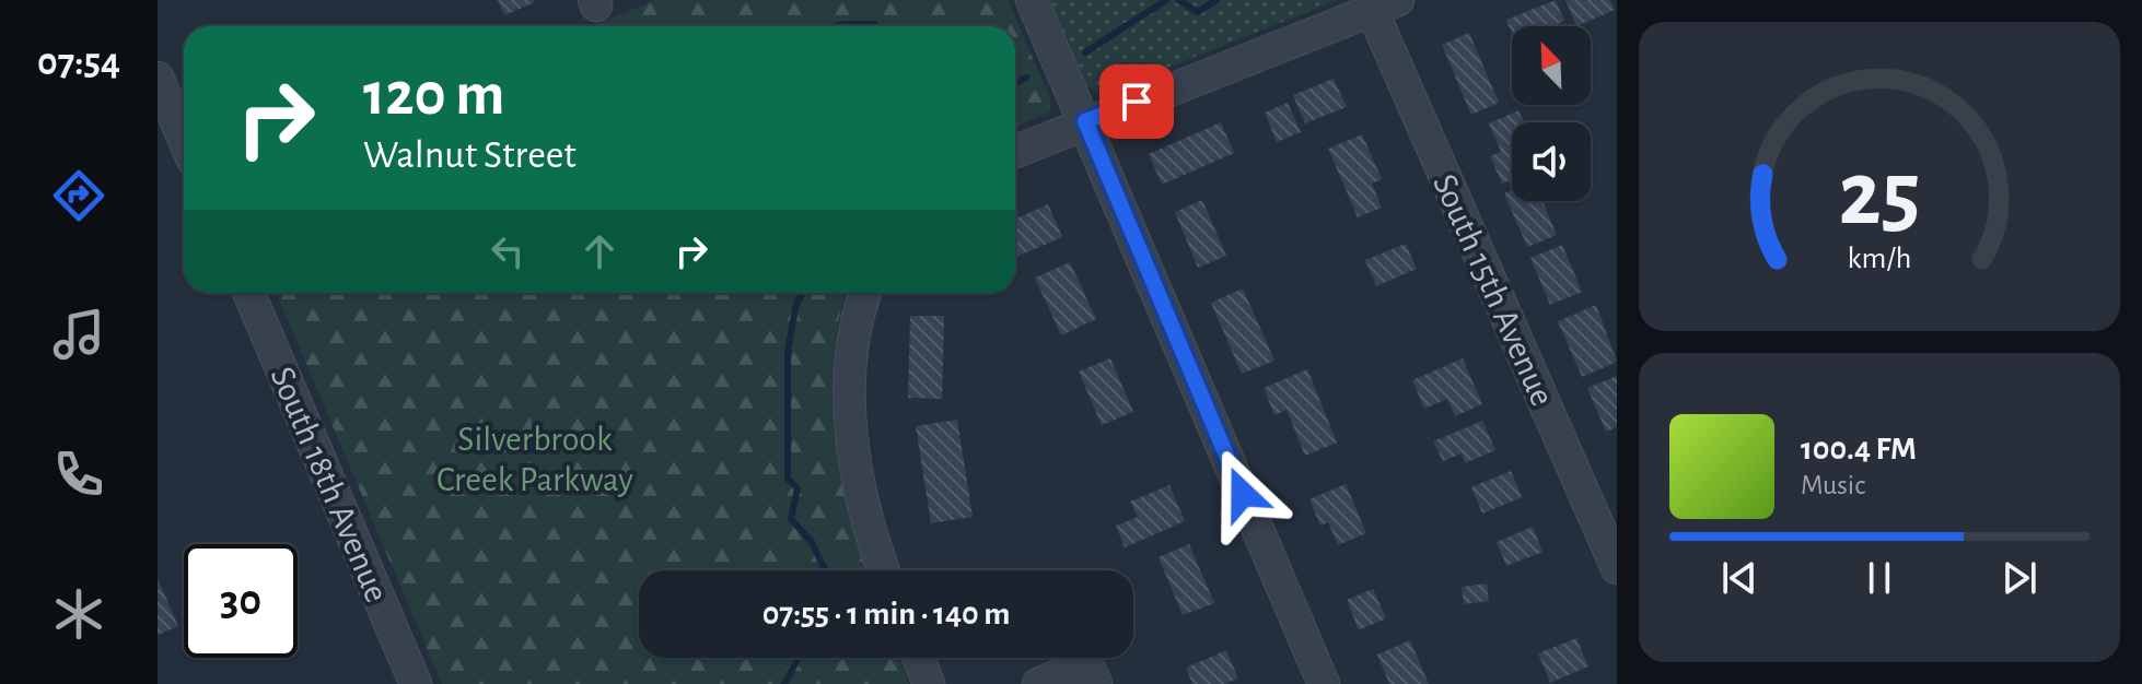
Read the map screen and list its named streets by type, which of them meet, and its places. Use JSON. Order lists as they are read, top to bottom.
{
  "streets": {
    "street": ["South 15th Avenue", "South 18th Avenue"]
  },
  "parks": ["Silverbrook Creek Parkway"],
  "north": "top left",
  "page": {
    "tabs": "07:54",
    "turn": ["120 m", "Walnut Street"],
    "song": ["100.4 FM", "Music"],
    "limit": "30",
    "trip": "07:55 · 1 min · 140 m",
    "gauge": ["25", "km/h"]
  }
}
